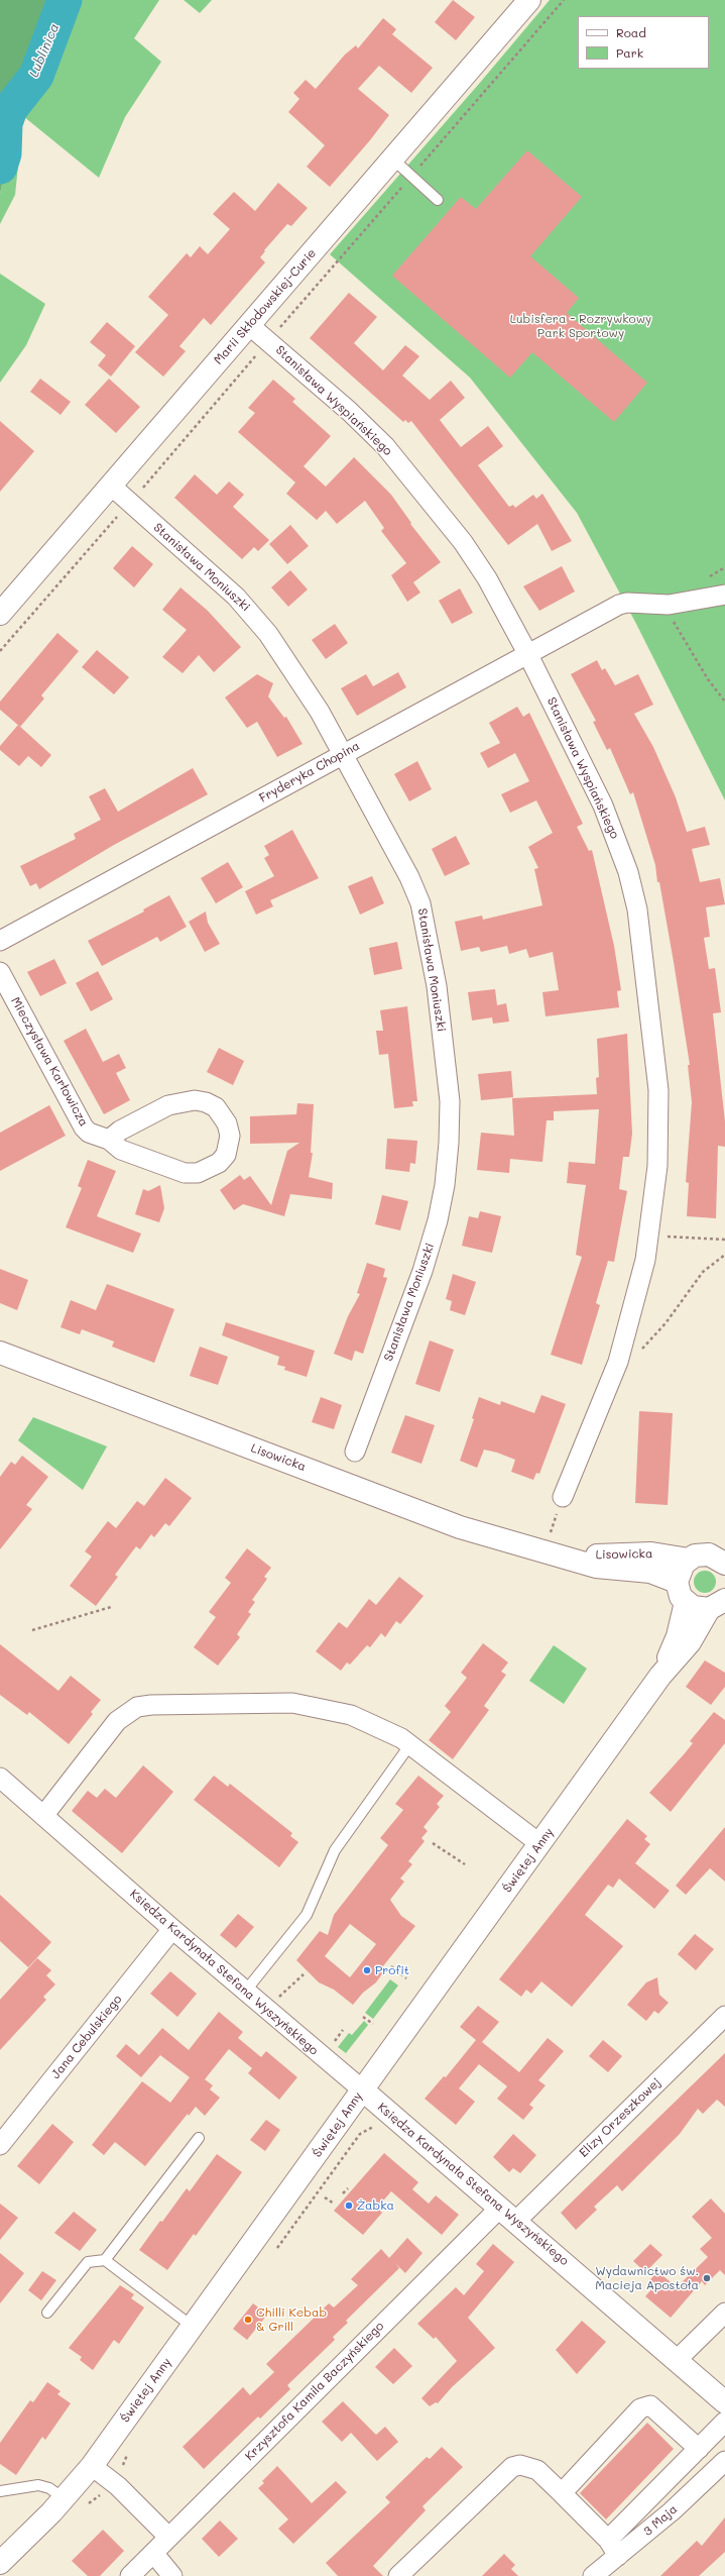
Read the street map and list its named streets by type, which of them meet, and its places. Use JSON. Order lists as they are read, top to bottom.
{
  "streets": {
    "street": [
      "Marii Skłodowskiej-Curie",
      "Stanisława Wyspiańskiego",
      "Stanisława Moniuszki",
      "Fryderyka Chopina",
      "Mieczysława Karłowicza",
      "Lisowicka",
      "Świętej Anny",
      "Księdza Kardynała Stefana Wyszyńskiego",
      "Jana Cebulskiego",
      "Elizy Orzeszkowej",
      "Krzysztofa Kamila Baczyńskiego",
      "3 Maja"
    ]
  },
  "crossings": [
    ["Marii Skłodowskiej-Curie", "Stanisława Wyspiańskiego"],
    ["Marii Skłodowskiej-Curie", "Stanisława Moniuszki"],
    ["Stanisława Wyspiańskiego", "Fryderyka Chopina"],
    ["Stanisława Moniuszki", "Fryderyka Chopina"],
    ["Świętej Anny", "Księdza Kardynała Stefana Wyszyńskiego"],
    ["Księdza Kardynała Stefana Wyszyńskiego", "Jana Cebulskiego"],
    ["Księdza Kardynała Stefana Wyszyńskiego", "Elizy Orzeszkowej"],
    ["Księdza Kardynała Stefana Wyszyńskiego", "Krzysztofa Kamila Baczyńskiego"],
    ["Elizy Orzeszkowej", "Krzysztofa Kamila Baczyńskiego"]
  ],
  "water": ["Lublinica"],
  "parks": ["Lubisfera - Rozrywkowy Park Sportowy"],
  "places": [
    "Profit",
    "Żabka",
    "Wydawnictwo św. Macieja Apostoła",
    "Chilli Kebab & Grill"
  ],
  "legend": ["Road", "Park"]
}
